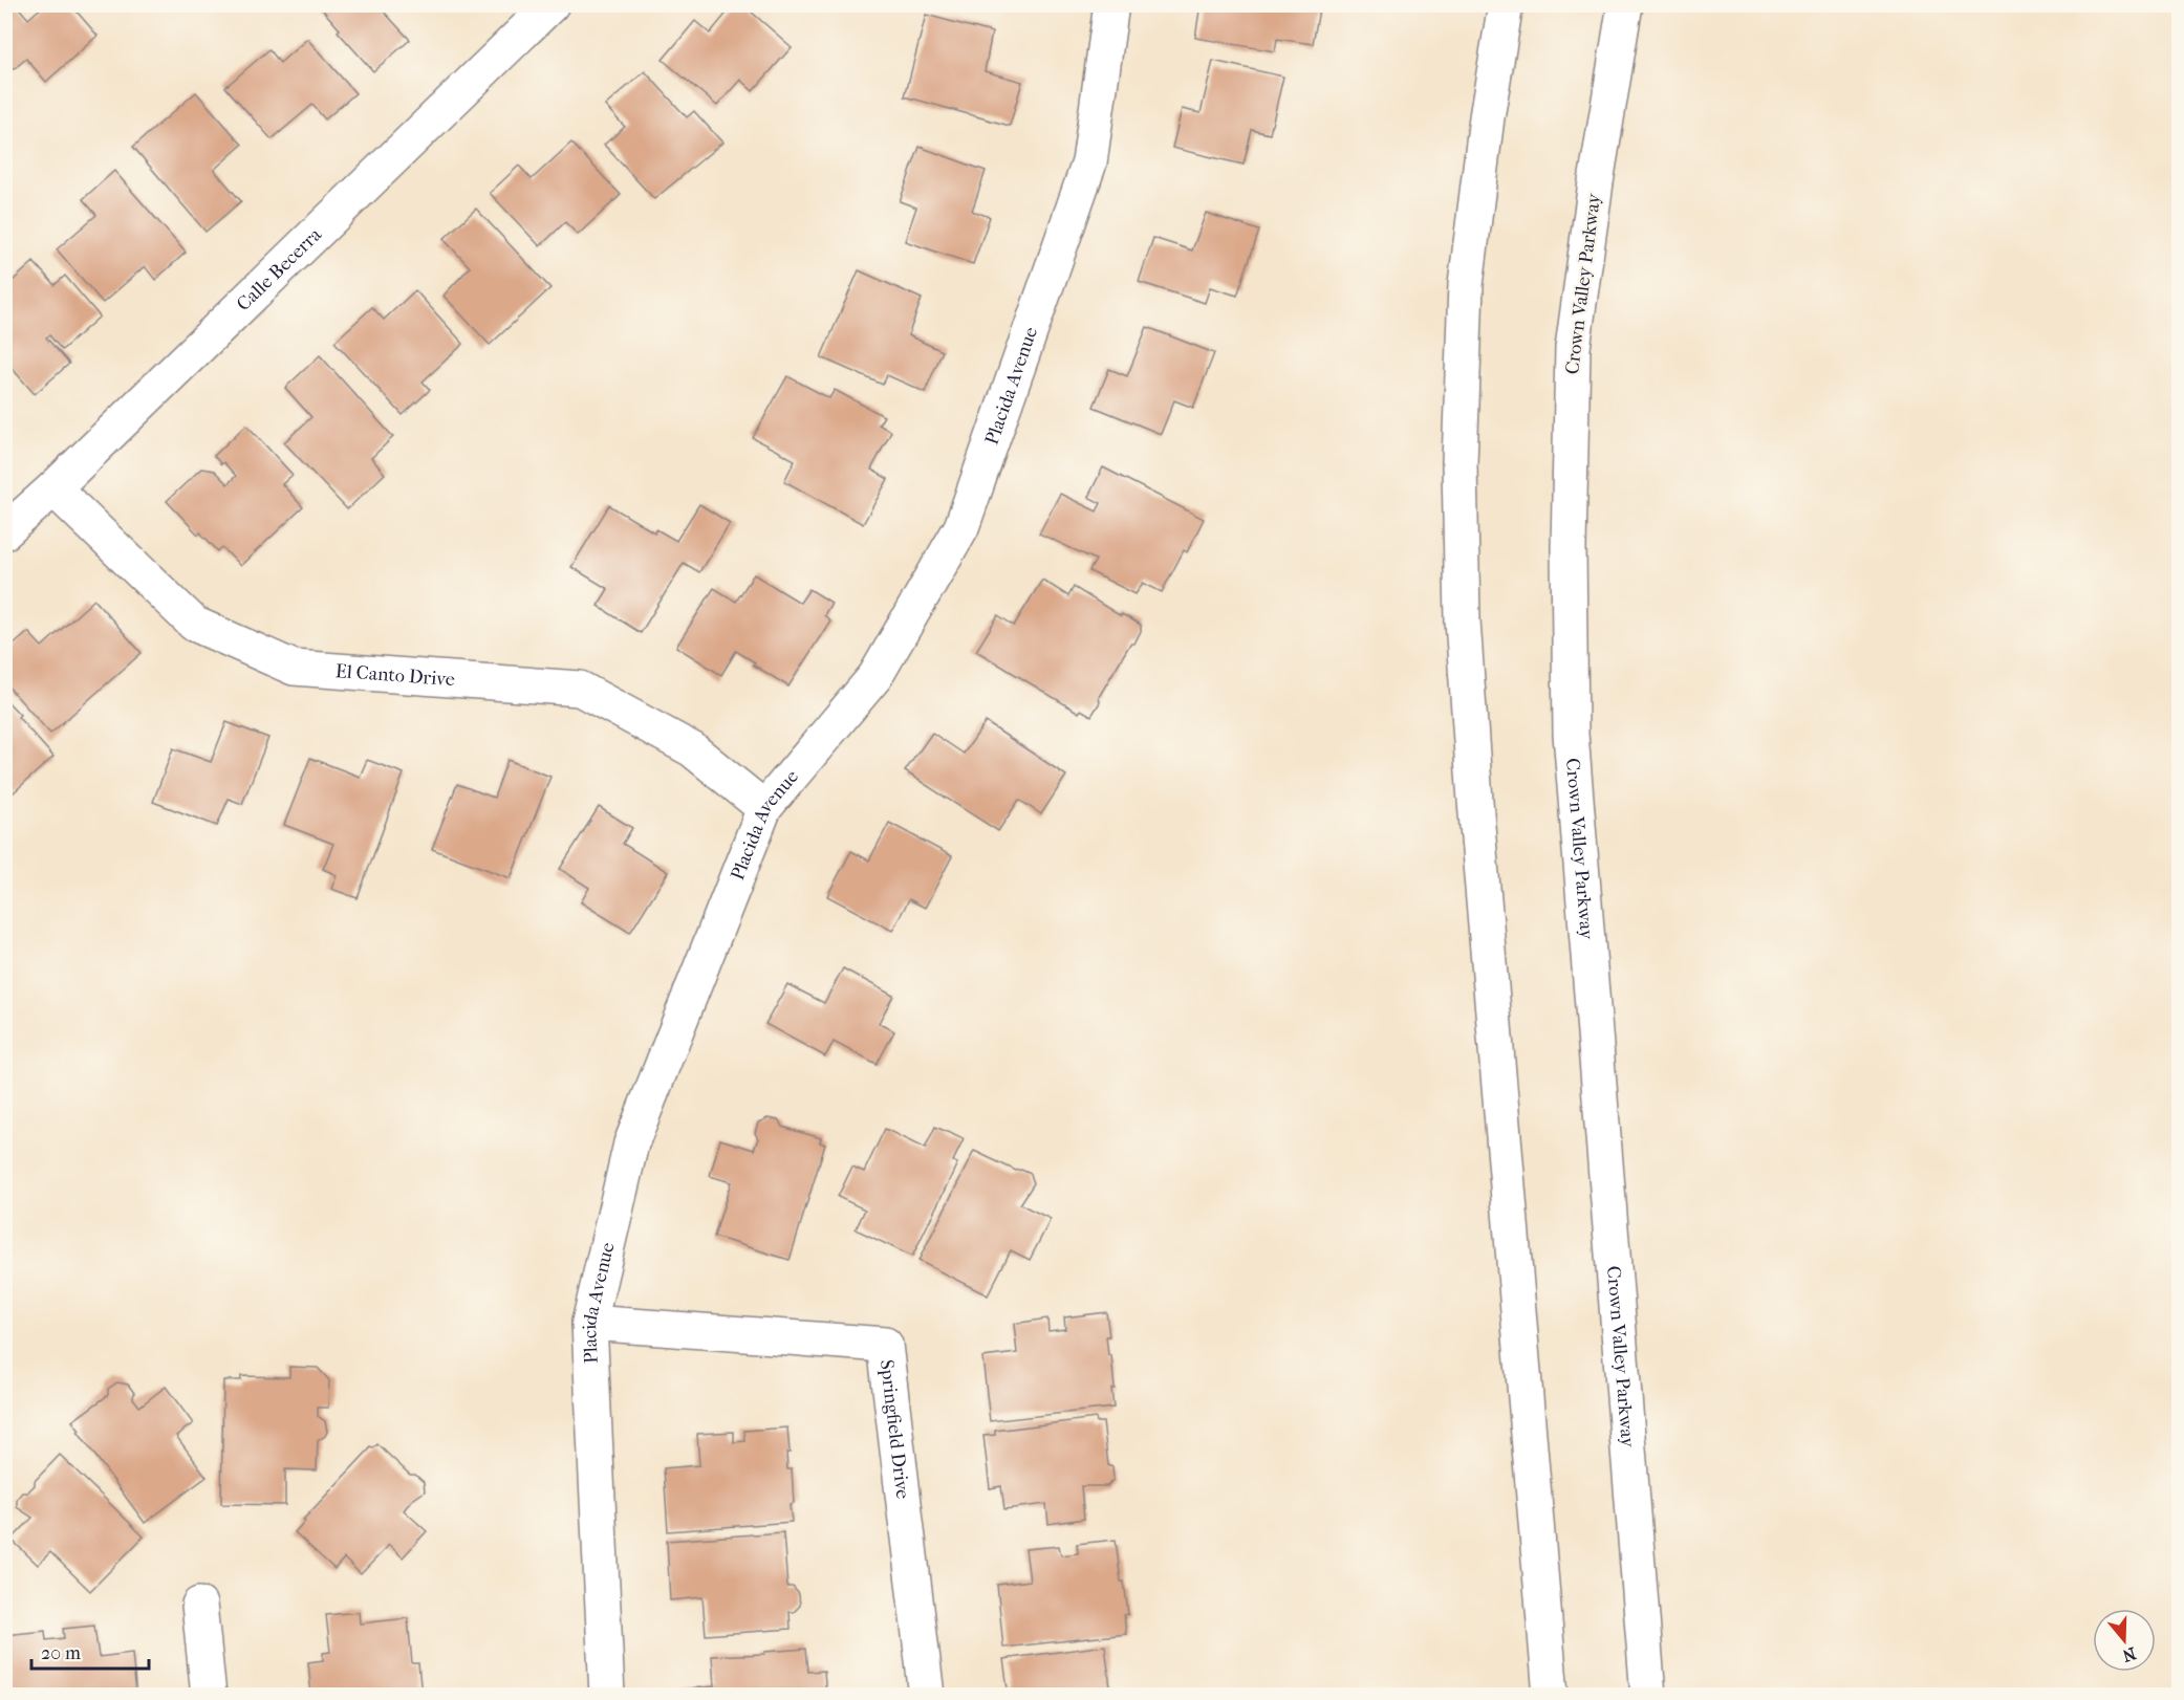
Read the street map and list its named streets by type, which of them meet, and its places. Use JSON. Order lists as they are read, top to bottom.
{
  "streets": {
    "street": [
      "Calle Becerra",
      "Crown Valley Parkway",
      "Placida Avenue",
      "El Canto Drive",
      "Springfield Drive"
    ]
  },
  "crossings": [
    ["Calle Becerra", "El Canto Drive"],
    ["Placida Avenue", "El Canto Drive"],
    ["Placida Avenue", "Springfield Drive"]
  ],
  "scale_bar": "20 m",
  "north": "bottom"
}
